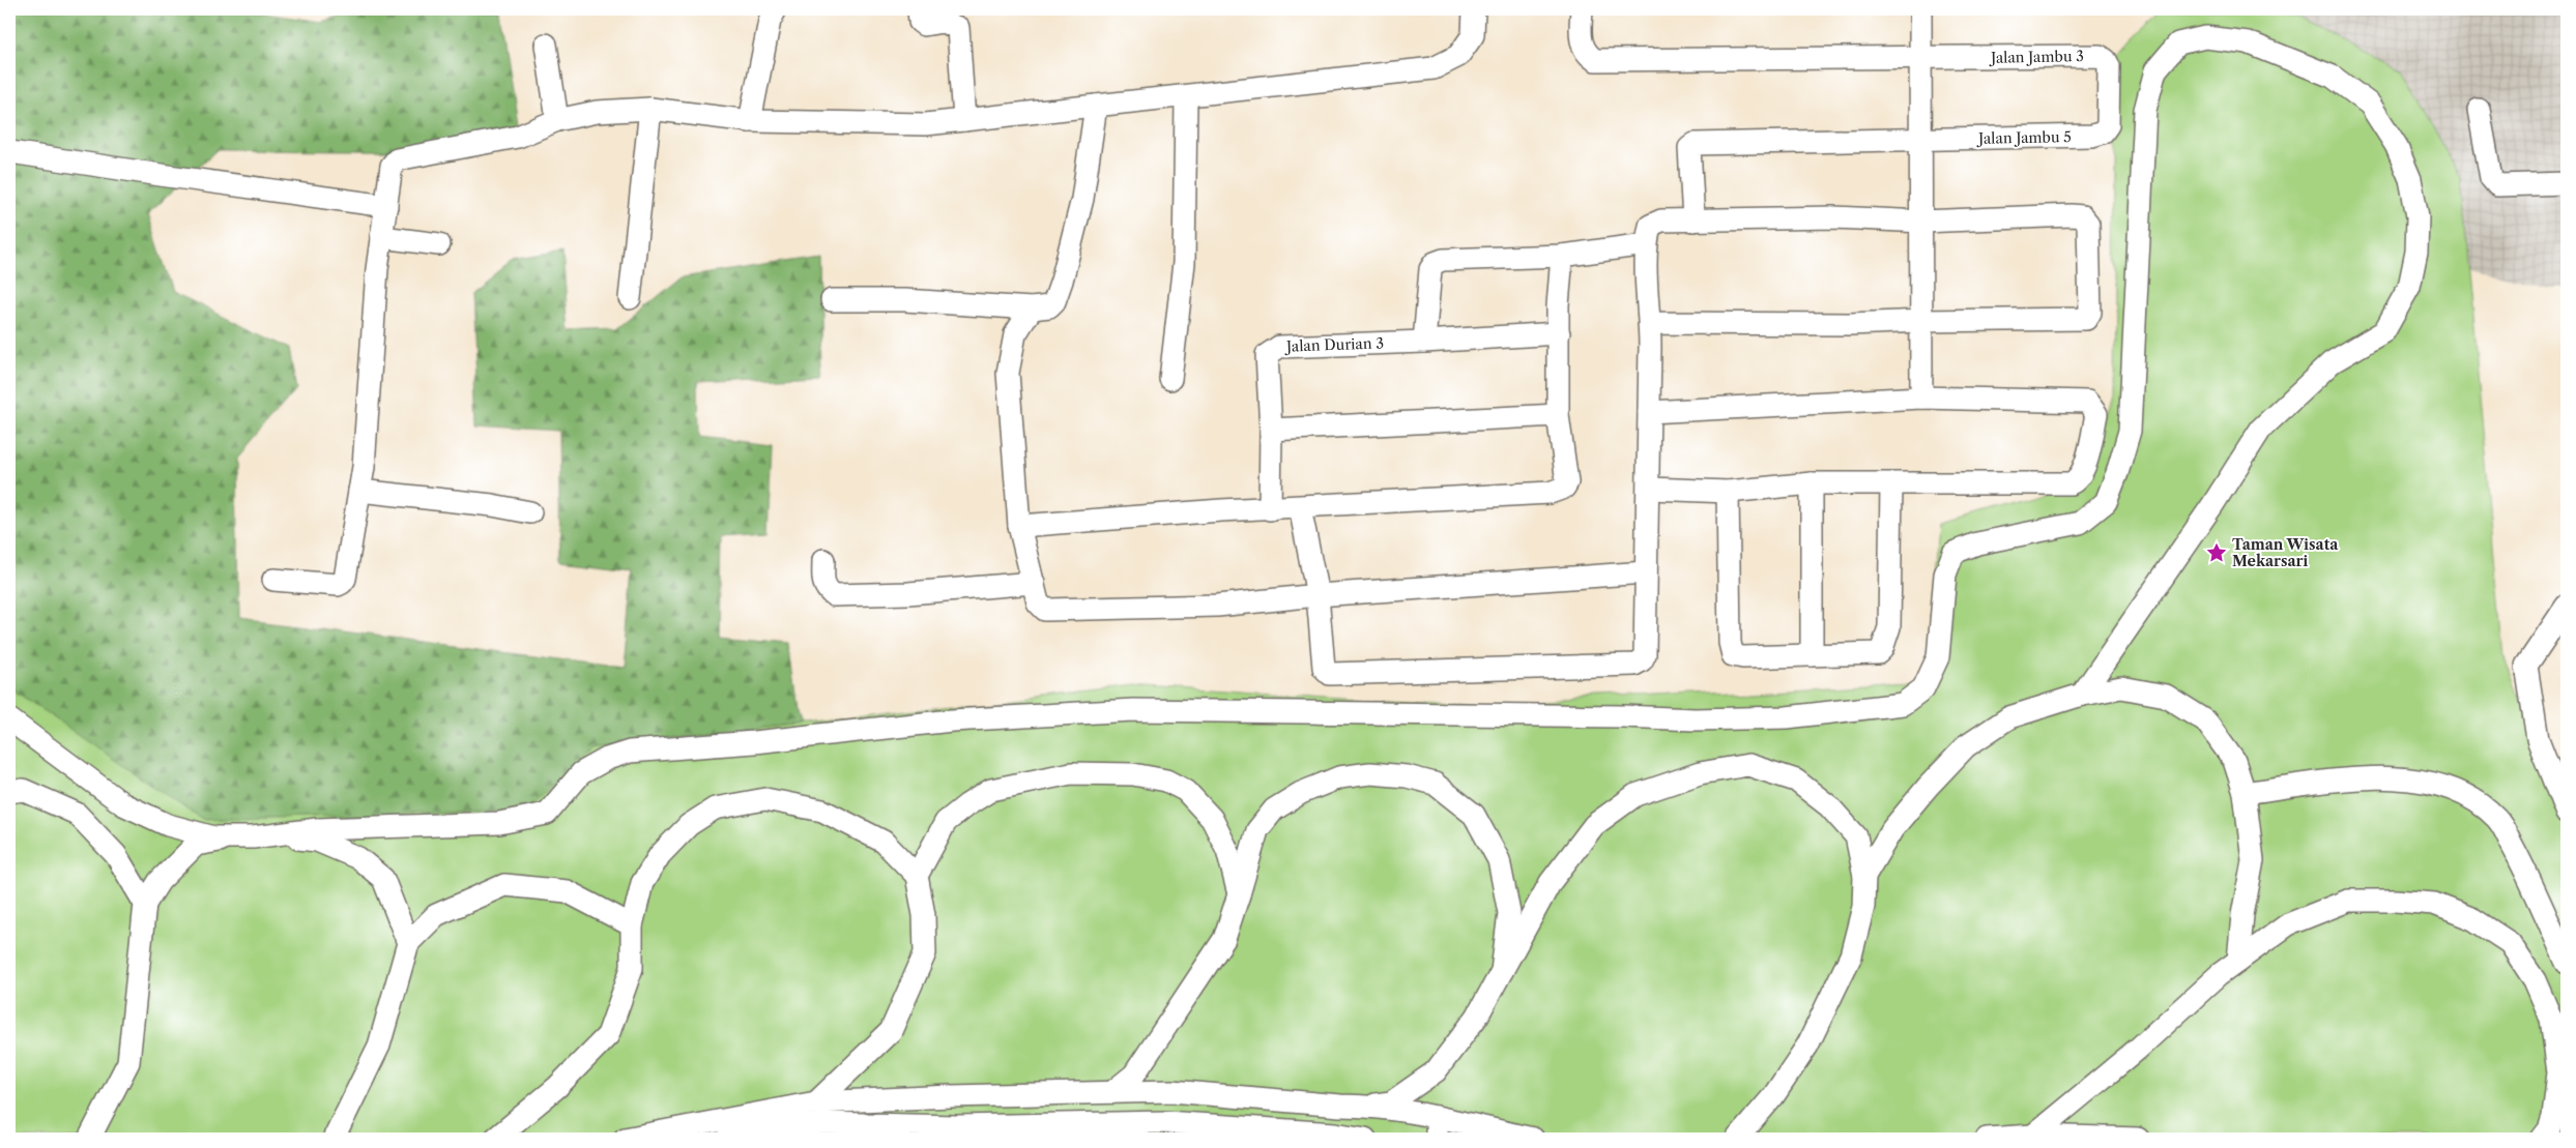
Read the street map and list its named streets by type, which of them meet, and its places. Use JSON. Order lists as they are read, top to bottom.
{
  "streets": {
    "street": ["Jalan Jambu 3", "Jalan Jambu 5", "Jalan Durian 3"]
  },
  "crossings": [
    ["Jalan Jambu 3", "Jalan Jambu 5"]
  ],
  "places": {
    "place": ["Taman Wisata Mekarsari"]
  }
}
